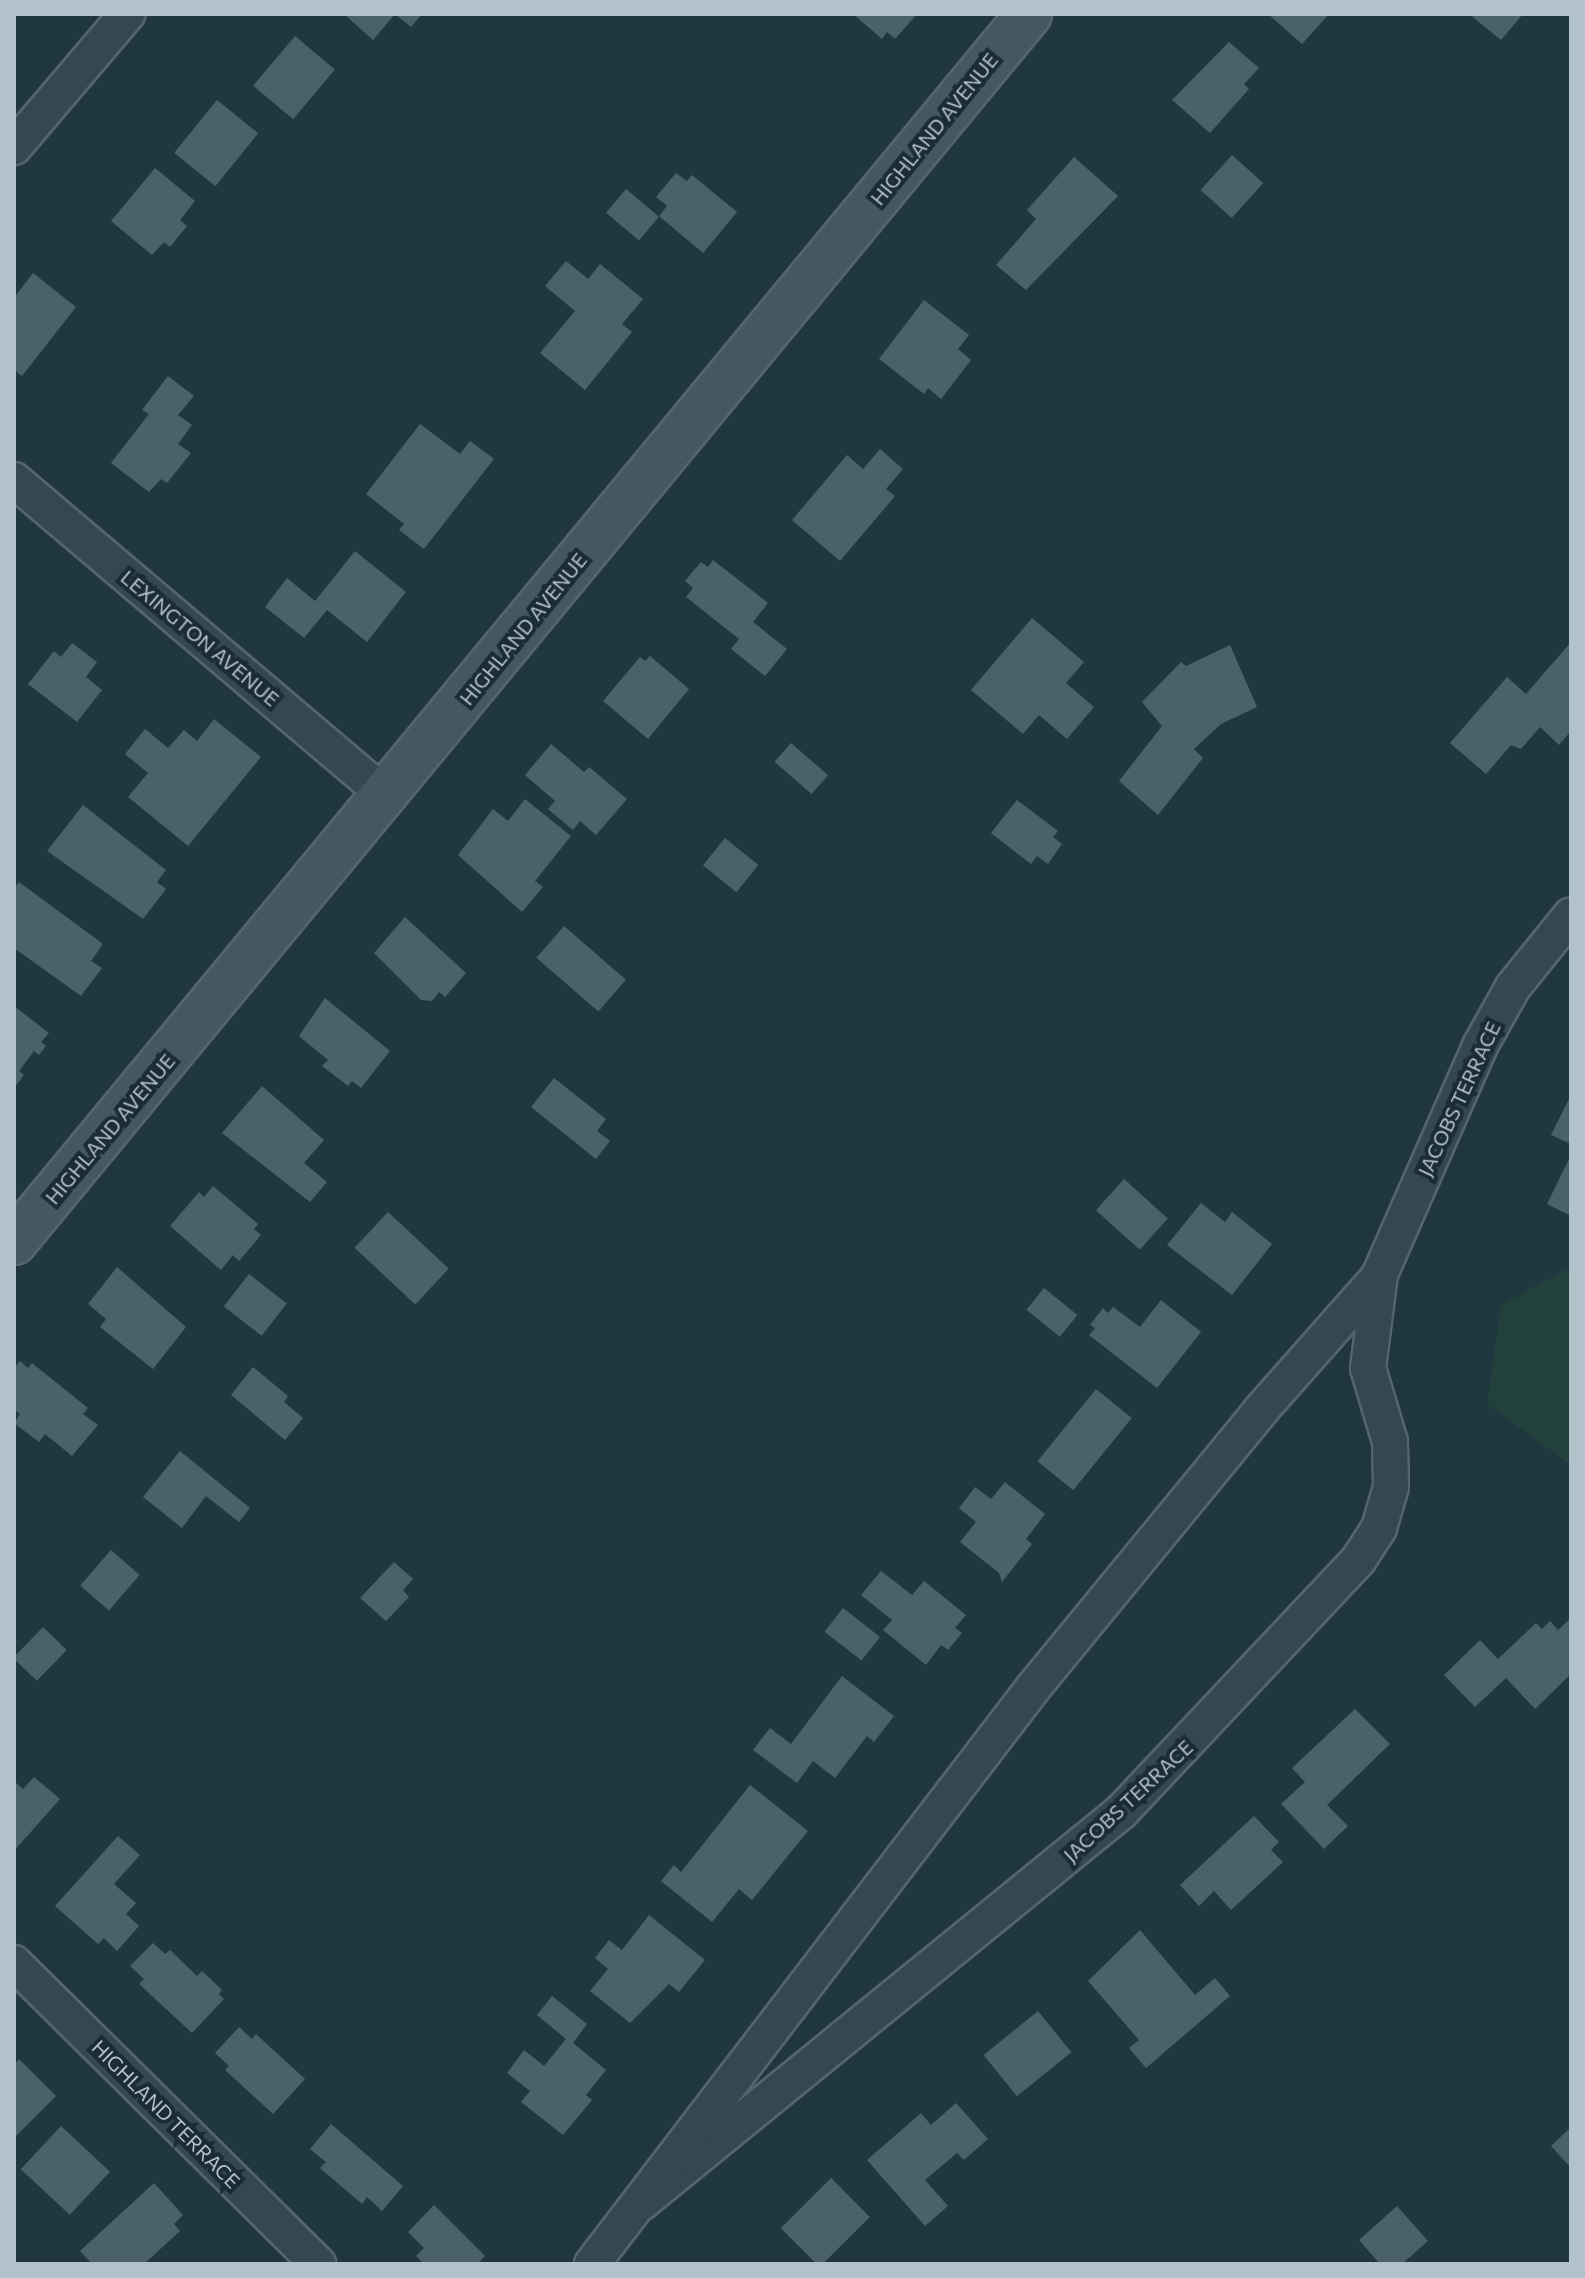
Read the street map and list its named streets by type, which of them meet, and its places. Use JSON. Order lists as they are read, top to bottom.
{
  "streets": {
    "street": [
      "HIGHLAND AVENUE",
      "LEXINGTON AVENUE",
      "JACOBS TERRACE",
      "HIGHLAND TERRACE"
    ]
  },
  "crossings": [
    ["HIGHLAND AVENUE", "LEXINGTON AVENUE"]
  ]
}
